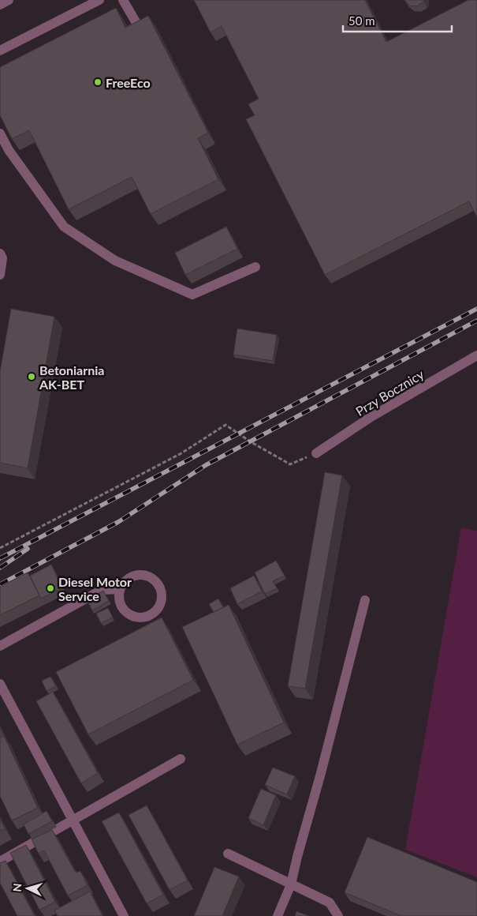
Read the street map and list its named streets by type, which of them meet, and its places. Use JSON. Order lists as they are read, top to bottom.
{
  "streets": {
    "street": ["Przy Bocznicy"]
  },
  "places": ["FreeEco", "Betoniarnia AK-BET", "Diesel Motor Service"],
  "scale_bar": "50 m",
  "north": "left"
}
